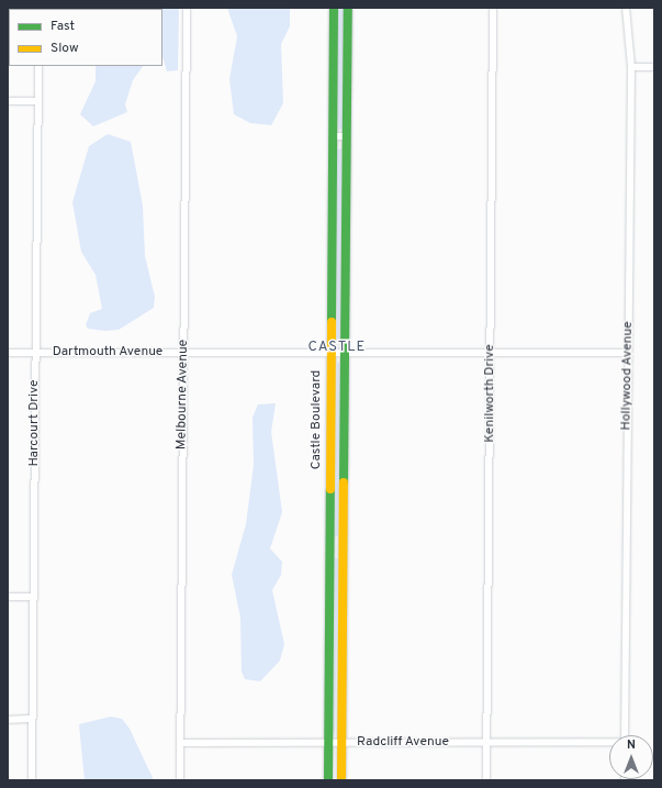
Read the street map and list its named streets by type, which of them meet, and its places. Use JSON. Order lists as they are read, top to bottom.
{
  "streets": {
    "street": [
      "Dartmouth Avenue",
      "Hollywood Avenue",
      "Kenilworth Drive",
      "Melbourne Avenue",
      "Castle Boulevard",
      "Harcourt Drive",
      "Radcliff Avenue"
    ]
  },
  "crossings": [
    ["Dartmouth Avenue", "Hollywood Avenue"],
    ["Dartmouth Avenue", "Kenilworth Drive"],
    ["Dartmouth Avenue", "Melbourne Avenue"],
    ["Dartmouth Avenue", "Castle Boulevard"],
    ["Dartmouth Avenue", "Harcourt Drive"],
    ["Kenilworth Drive", "Radcliff Avenue"],
    ["Melbourne Avenue", "Radcliff Avenue"],
    ["Castle Boulevard", "Radcliff Avenue"]
  ],
  "districts": ["CASTLE"],
  "legend": ["Fast", "Slow"],
  "north": "top"
}
